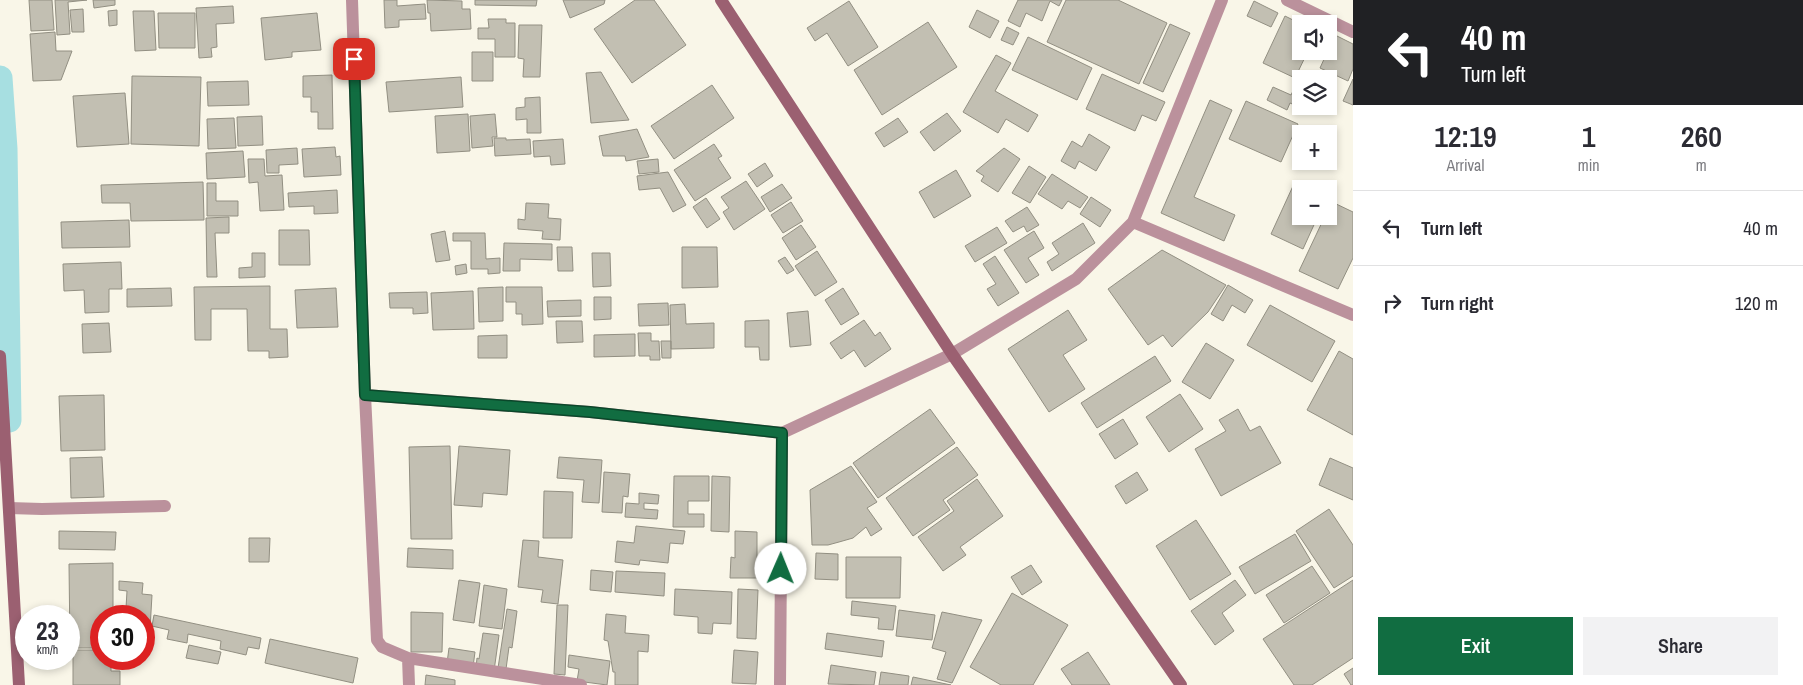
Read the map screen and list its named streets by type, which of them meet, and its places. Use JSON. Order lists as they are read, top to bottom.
{
  "page": {
    "turn": ["40 m", "Turn left"],
    "map_buttons": ["+", "−"],
    "eta": [
      "12:19",
      "Arrival",
      "1",
      "min",
      "260",
      "m"
    ],
    "list": [
      {
        "name": "Turn left",
        "value": "40 m"
      },
      {
        "name": "Turn right",
        "value": "120 m"
      }
    ],
    "speed": "23 km/h",
    "limit": "30",
    "buttons": ["Exit", "Share"]
  }
}
